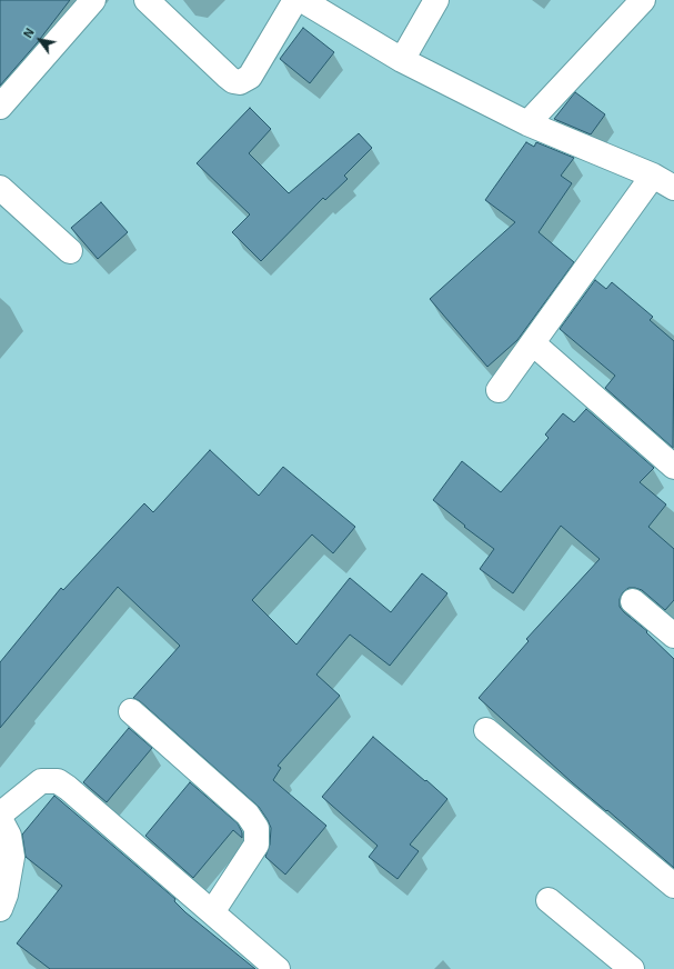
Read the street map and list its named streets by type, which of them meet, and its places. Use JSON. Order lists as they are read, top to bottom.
{
  "north": "top left"
}
